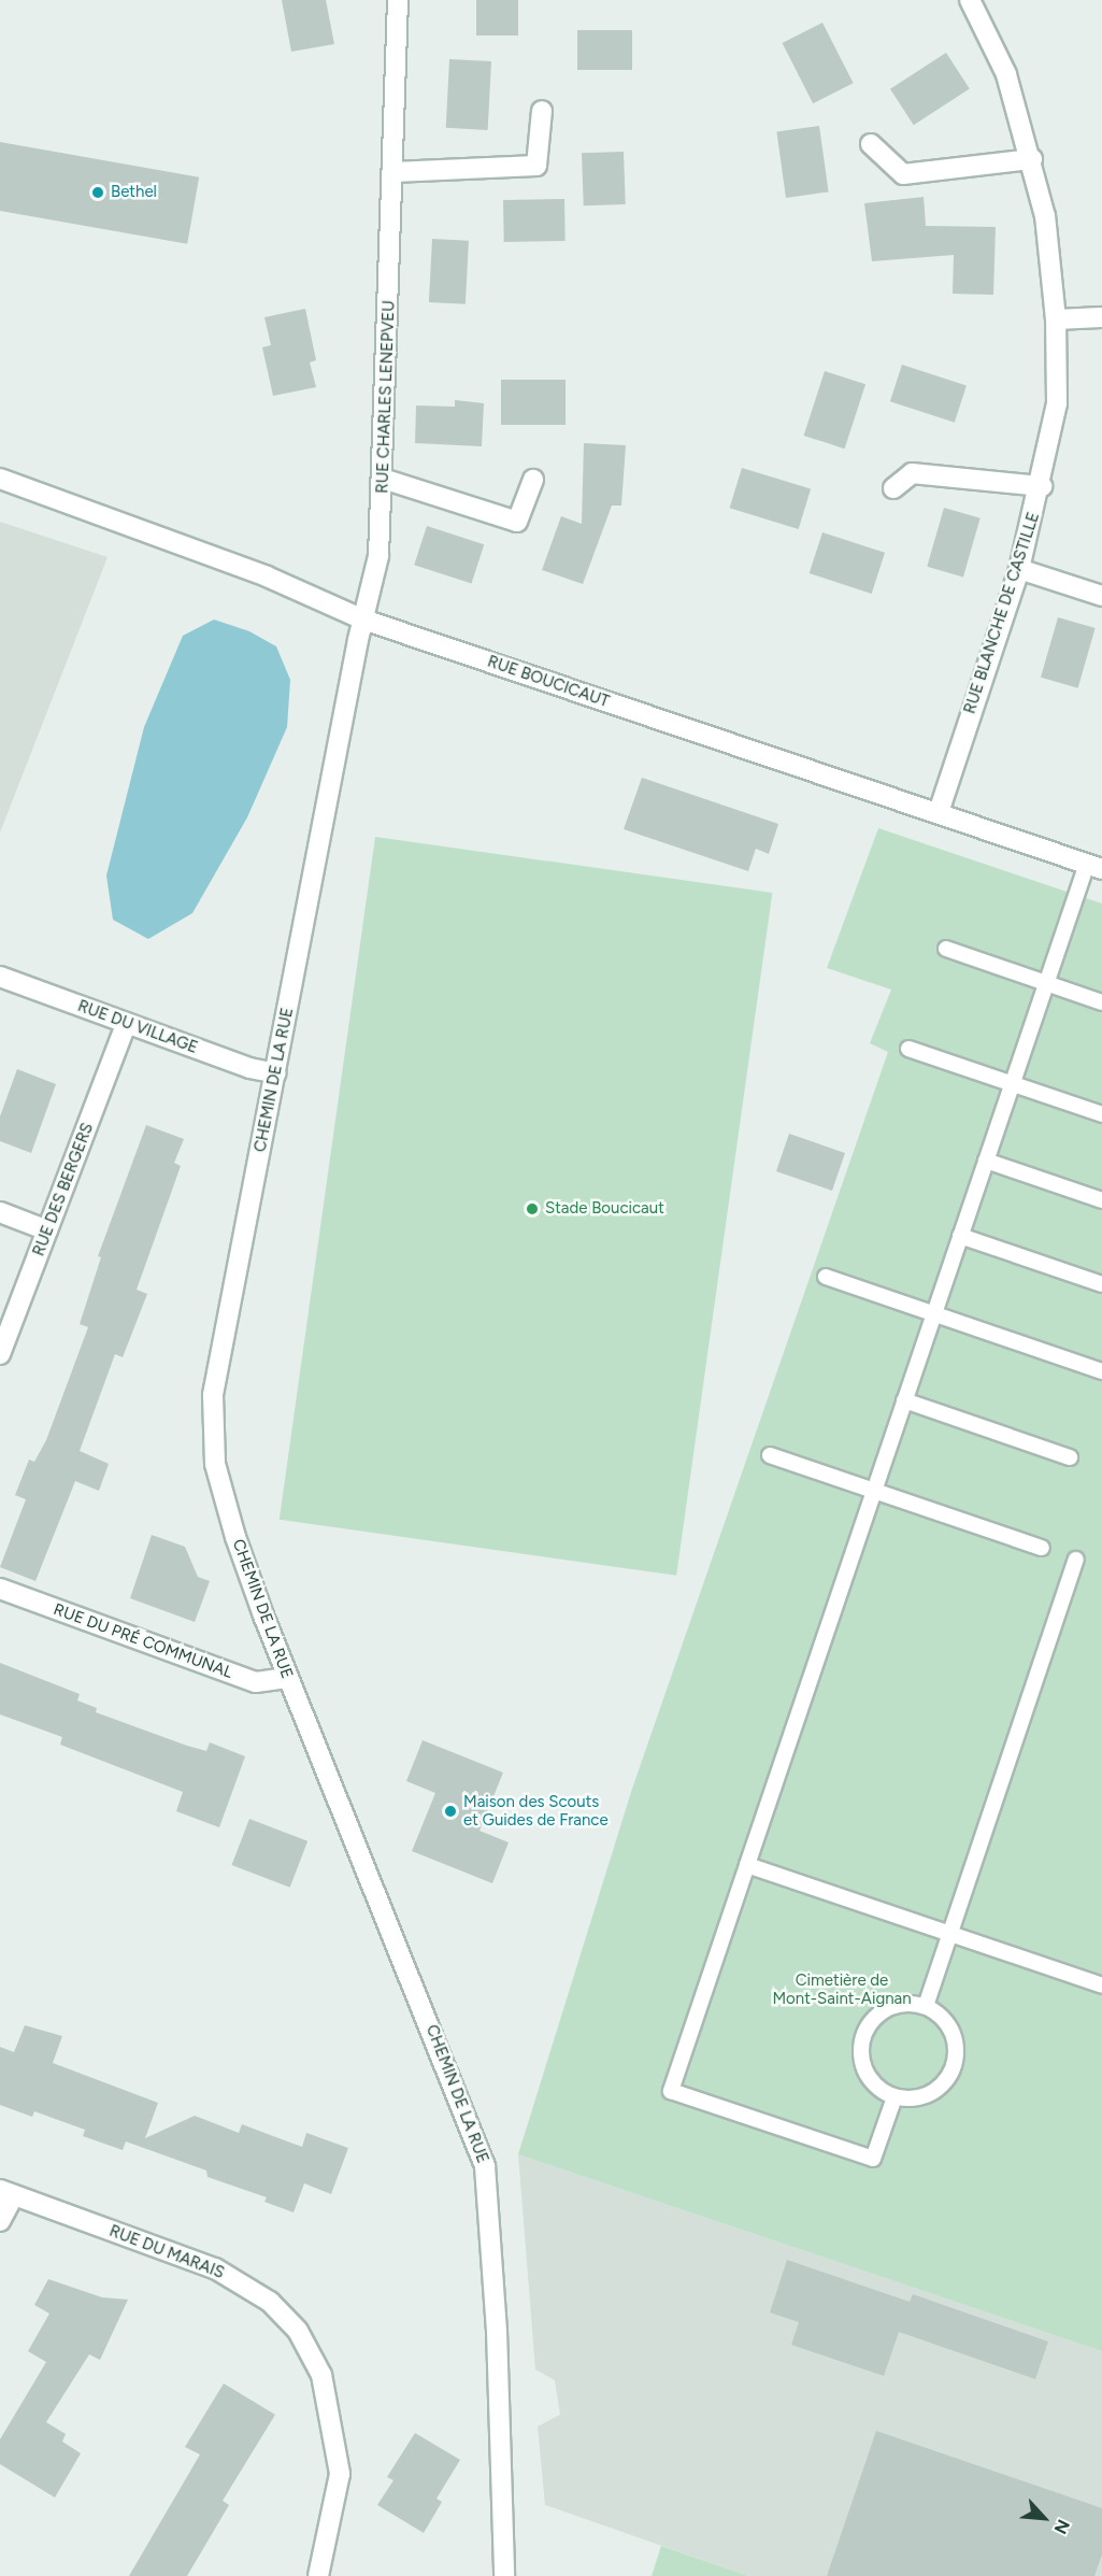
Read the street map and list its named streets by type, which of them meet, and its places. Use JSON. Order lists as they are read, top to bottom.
{
  "streets": {
    "street": [
      "RUE CHARLES LENEPVEU",
      "RUE BLANCHE DE CASTILLE",
      "RUE BOUCICAUT",
      "RUE DU VILLAGE",
      "CHEMIN DE LA RUE",
      "RUE DES BERGERS",
      "RUE DU PRÉ COMMUNAL",
      "RUE DU MARAIS"
    ]
  },
  "crossings": [
    ["RUE CHARLES LENEPVEU", "RUE BOUCICAUT"],
    ["RUE CHARLES LENEPVEU", "CHEMIN DE LA RUE"],
    ["RUE BLANCHE DE CASTILLE", "RUE BOUCICAUT"],
    ["RUE BOUCICAUT", "CHEMIN DE LA RUE"],
    ["RUE DU VILLAGE", "CHEMIN DE LA RUE"],
    ["RUE DU VILLAGE", "RUE DES BERGERS"],
    ["CHEMIN DE LA RUE", "RUE DU PRÉ COMMUNAL"]
  ],
  "parks": ["Cimetière de Mont-Saint-Aignan"],
  "places": ["Bethel", "Stade Boucicaut", "Maison des Scouts et Guides de France"],
  "north": "bottom right"
}
